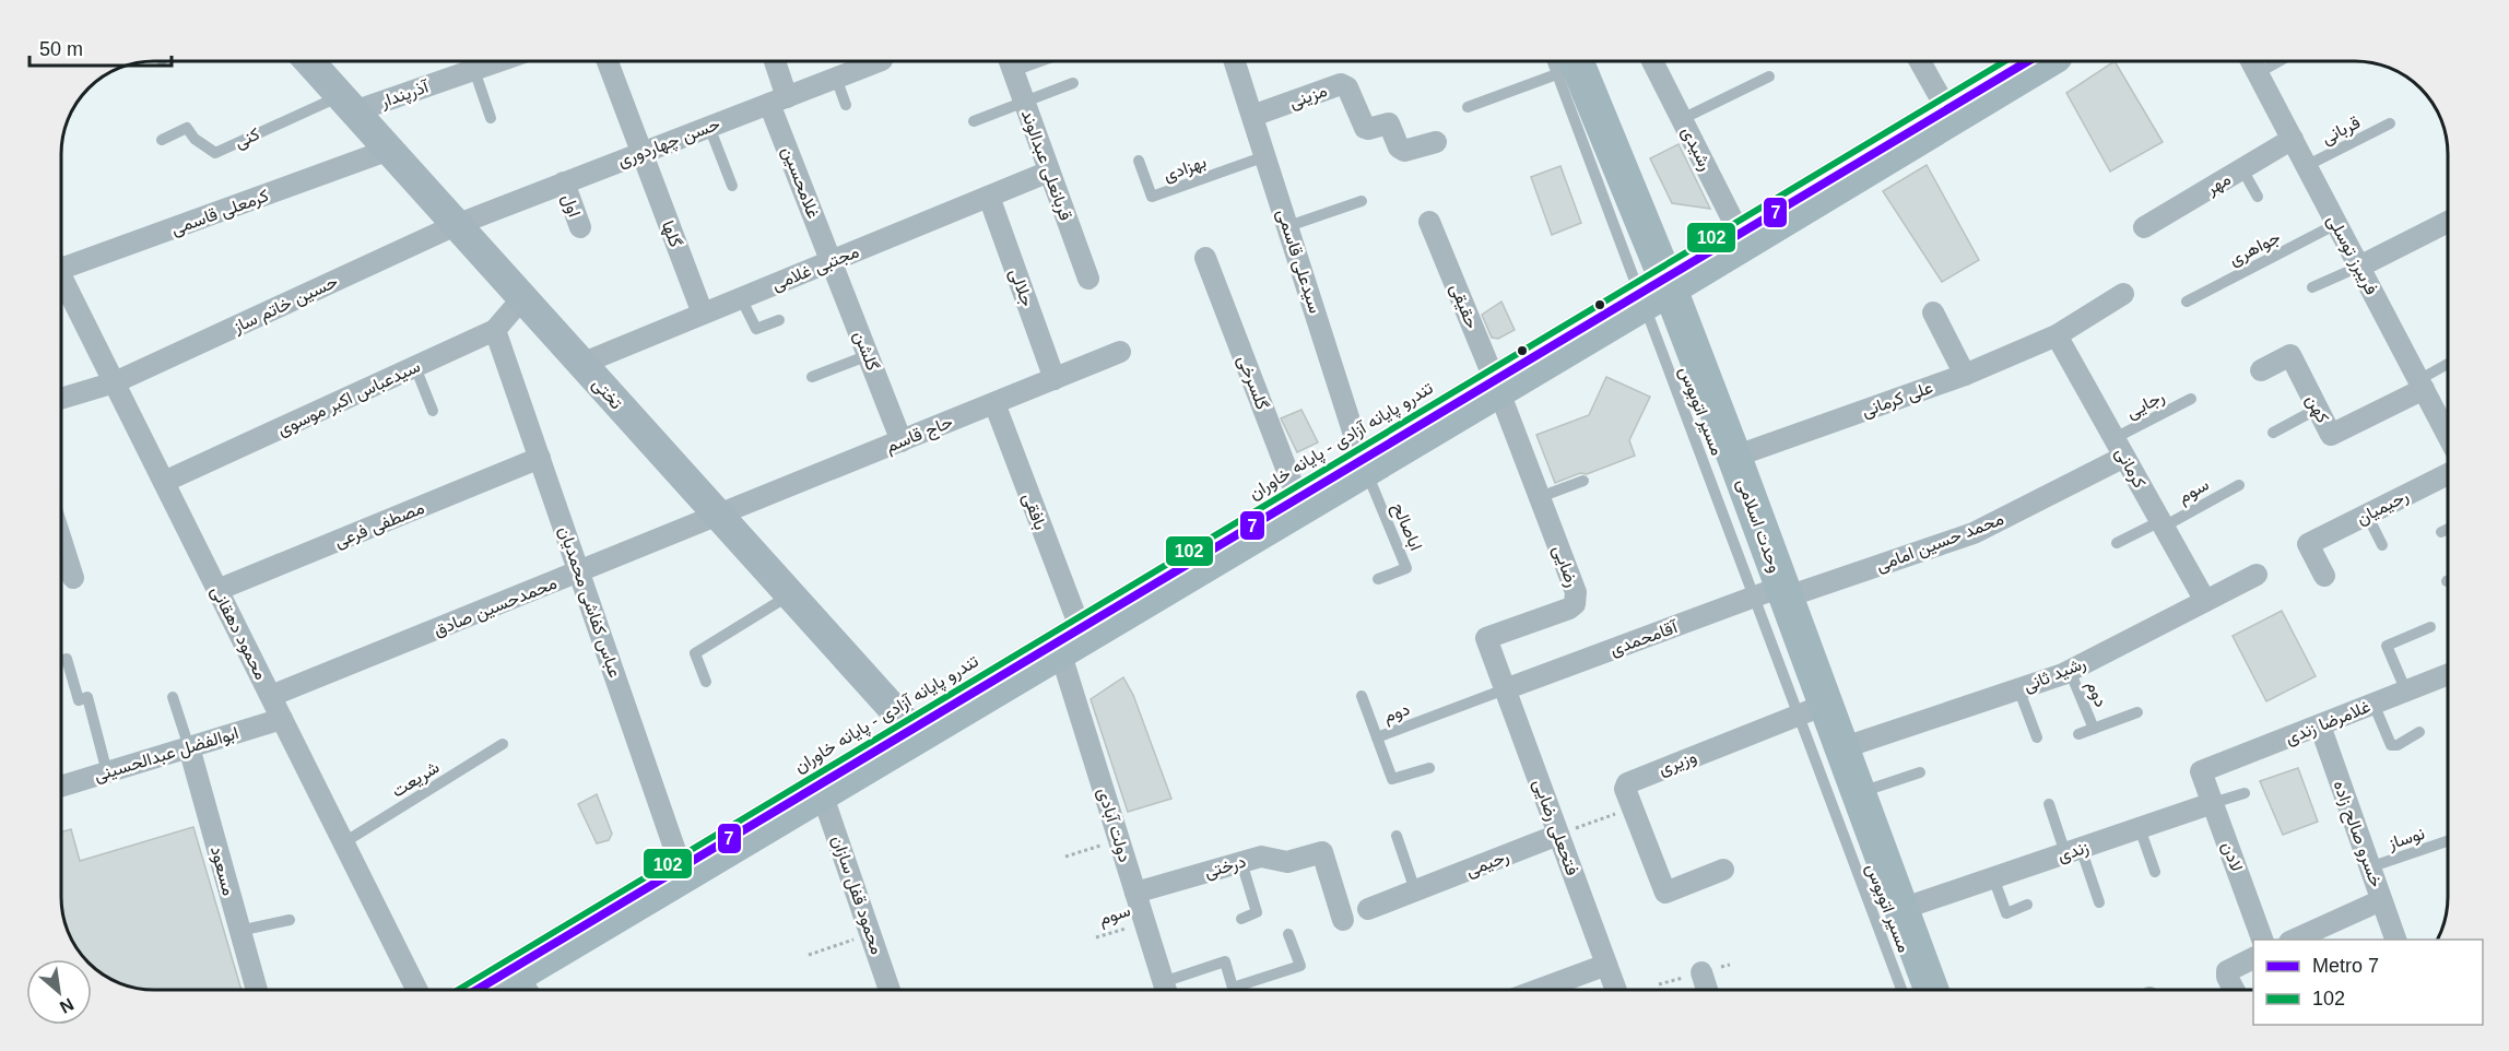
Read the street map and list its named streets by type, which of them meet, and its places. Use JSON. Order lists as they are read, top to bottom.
{
  "streets": {
    "main road": ["تختی", "وحدت اسلامی"],
    "street": [
      "آذرپندار",
      "مزینی",
      "حسن چهاردوری",
      "رشیدی",
      "قربانعلی عبدالوند",
      "غلامحسین",
      "مهر",
      "اول",
      "کرمعلی قاسمی",
      "گلها",
      "فریبرز توسلی",
      "سیدعلی قاسمی",
      "مجتبی غلامی",
      "جلالی",
      "حسین خاتم ساز",
      "حقیقی",
      "گلشن",
      "گلسرخی",
      "سیدعباس اکبر موسوی",
      "علی کرمانی",
      "کهن",
      "حاج قاسم",
      "کرمانی",
      "رحیمیان",
      "بافقی",
      "مصطفی فرعی",
      "محمد حسین امامی",
      "رضایی",
      "عباس کفاشی محمدیان",
      "محمدحسین صادق",
      "محمود دهقانی",
      "آقامحمدی",
      "رشید ثانی",
      "غلامرضا زندی",
      "ابوالفضل عبدالحسینی",
      "وزیری",
      "دولت آبادی",
      "فتحعلی رضایی",
      "خسرو صالح زاده",
      "زندی",
      "لادن",
      "رحیمی",
      "درختی",
      "مسعود",
      "محمود قفل سازان"
    ],
    "lane": [
      "قربانی",
      "کنی",
      "بهزادی",
      "جواهری",
      "رجایی",
      "مسیر اتوبوس",
      "تندرو پایانه آزادی - پایانه خاوران",
      "سوم",
      "اباصالح",
      "دوم",
      "شریعت",
      "نوساز"
    ]
  },
  "crossings": [
    ["آذرپندار", "کنی"],
    ["آذرپندار", "تختی"],
    ["مزینی", "سیدعلی قاسمی"],
    ["قربانی", "فریبرز توسلی"],
    ["کنی", "تختی"],
    ["حسن چهاردوری", "غلامحسین"],
    ["حسن چهاردوری", "اول"],
    ["حسن چهاردوری", "گلها"],
    ["حسن چهاردوری", "حسین خاتم ساز"],
    ["حسن چهاردوری", "تختی"],
    ["قربانعلی عبدالوند", "مجتبی غلامی"],
    ["بهزادی", "سیدعلی قاسمی"],
    ["غلامحسین", "مجتبی غلامی"],
    ["غلامحسین", "گلشن"],
    ["مهر", "فریبرز توسلی"],
    ["کرمعلی قاسمی", "تختی"],
    ["گلها", "مجتبی غلامی"],
    ["جواهری", "فریبرز توسلی"],
    ["فریبرز توسلی", "کهن"],
    ["سیدعلی قاسمی", "اباصالح"],
    ["مجتبی غلامی", "جلالی"],
    ["مجتبی غلامی", "گلشن"],
    ["مجتبی غلامی", "تختی"],
    ["جلالی", "حاج قاسم"],
    ["حسین خاتم ساز", "تختی"],
    ["حسین خاتم ساز", "محمود دهقانی"],
    ["حقیقی", "رضایی"],
    ["گلشن", "حاج قاسم"],
    ["گلسرخی", "تندرو پایانه آزادی - پایانه خاوران"],
    ["تختی", "سیدعباس اکبر موسوی"],
    ["تختی", "حاج قاسم"],
    ["تختی", "تندرو پایانه آزادی - پایانه خاوران"],
    ["تختی", "محمدحسین صادق"],
    ["سیدعباس اکبر موسوی", "عباس کفاشی محمدیان"],
    ["سیدعباس اکبر موسوی", "محمود دهقانی"],
    ["علی کرمانی", "کرمانی"],
    ["علی کرمانی", "وحدت اسلامی"],
    ["رجایی", "کرمانی"],
    ["رجایی", "محمد حسین امامی"],
    ["مسیر اتوبوس", "وحدت اسلامی"],
    ["مسیر اتوبوس", "محمد حسین امامی"],
    ["مسیر اتوبوس", "آقامحمدی"],
    ["مسیر اتوبوس", "وزیری"],
    ["حاج قاسم", "بافقی"],
    ["حاج قاسم", "محمدحسین صادق"],
    ["تندرو پایانه آزادی - پایانه خاوران", "بافقی"],
    ["تندرو پایانه آزادی - پایانه خاوران", "عباس کفاشی محمدیان"],
    ["کرمانی", "سوم"],
    ["کرمانی", "محمد حسین امامی"],
    ["کرمانی", "رشید ثانی"],
    ["سوم", "دولت آبادی"],
    ["مصطفی فرعی", "عباس کفاشی محمدیان"],
    ["مصطفی فرعی", "محمود دهقانی"],
    ["وحدت اسلامی", "محمد حسین امامی"],
    ["وحدت اسلامی", "آقامحمدی"],
    ["وحدت اسلامی", "رشید ثانی"],
    ["وحدت اسلامی", "وزیری"],
    ["وحدت اسلامی", "زندی"],
    ["محمد حسین امامی", "آقامحمدی"],
    ["رضایی", "آقامحمدی"],
    ["رضایی", "دوم"],
    ["رضایی", "فتحعلی رضایی"],
    ["عباس کفاشی محمدیان", "محمدحسین صادق"],
    ["محمدحسین صادق", "محمود دهقانی"],
    ["محمود دهقانی", "ابوالفضل عبدالحسینی"],
    ["محمود دهقانی", "شریعت"],
    ["آقامحمدی", "دوم"],
    ["آقامحمدی", "فتحعلی رضایی"],
    ["رشید ثانی", "دوم"],
    ["دوم", "فتحعلی رضایی"],
    ["غلامرضا زندی", "خسرو صالح زاده"],
    ["غلامرضا زندی", "لادن"],
    ["ابوالفضل عبدالحسینی", "مسعود"],
    ["دولت آبادی", "درختی"],
    ["فتحعلی رضایی", "رحیمی"],
    ["خسرو صالح زاده", "نوساز"],
    ["زندی", "لادن"]
  ],
  "lines": ["metro line 7", "transit line 102"],
  "legend": ["Metro 7", "102"],
  "scale_bar": "50 m",
  "north": "bottom right"
}
